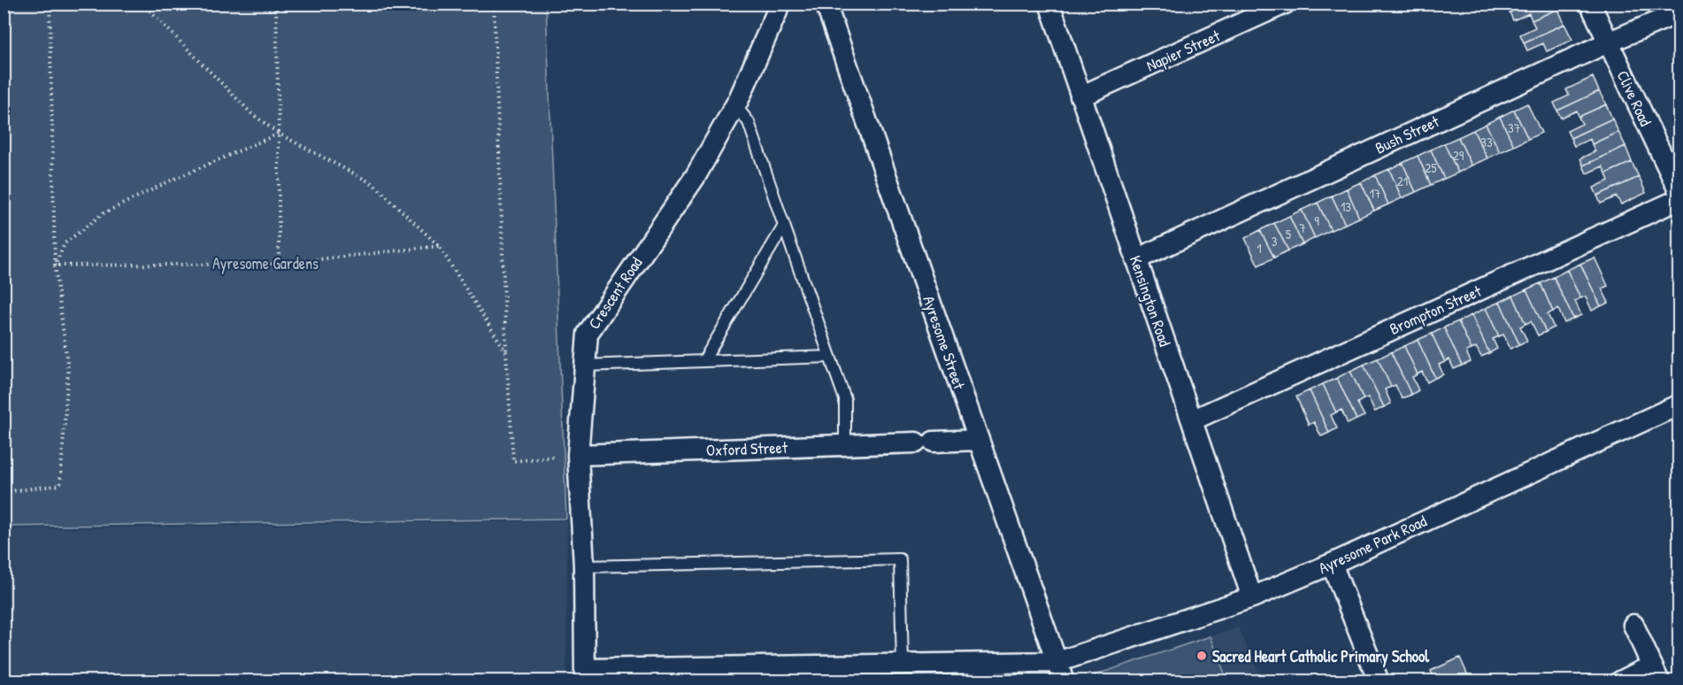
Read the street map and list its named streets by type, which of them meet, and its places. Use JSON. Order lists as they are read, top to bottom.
{
  "streets": {
    "street": [
      "Napier Street",
      "Clive Road",
      "Bush Street",
      "Crescent Road",
      "Kensington Road",
      "Brompton Street",
      "Ayresome Street",
      "Oxford Street",
      "Ayresome Park Road"
    ]
  },
  "crossings": [
    ["Napier Street", "Kensington Road"],
    ["Clive Road", "Bush Street"],
    ["Bush Street", "Kensington Road"],
    ["Crescent Road", "Oxford Street"],
    ["Crescent Road", "Ayresome Park Road"],
    ["Kensington Road", "Brompton Street"],
    ["Kensington Road", "Ayresome Park Road"],
    ["Ayresome Street", "Oxford Street"],
    ["Ayresome Street", "Ayresome Park Road"]
  ],
  "parks": ["Ayresome Gardens"],
  "places": ["Sacred Heart Catholic Primary School"],
  "house_numbers": [
    "37",
    "33",
    "29",
    "25",
    "21",
    "17",
    "13",
    "9",
    "7",
    "5",
    "3",
    "1"
  ]
}
